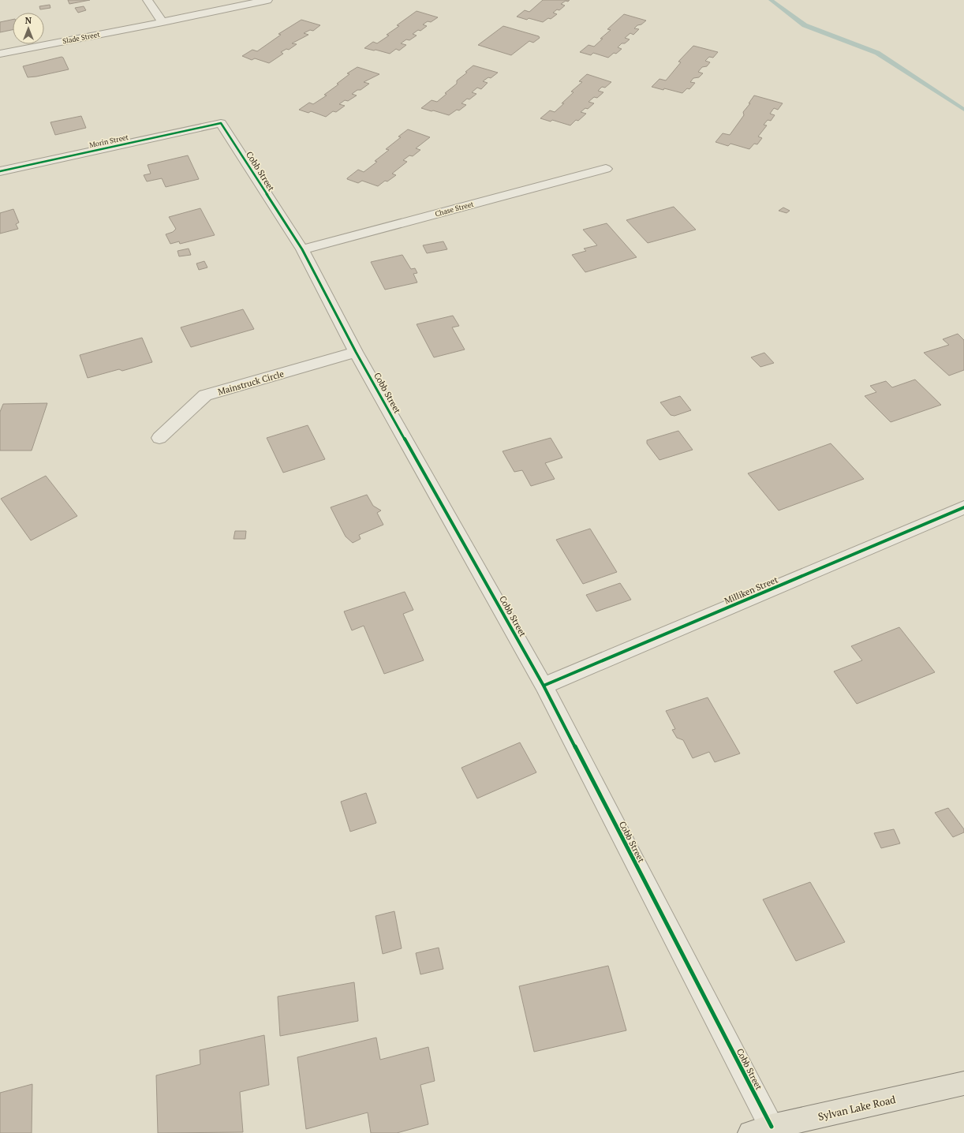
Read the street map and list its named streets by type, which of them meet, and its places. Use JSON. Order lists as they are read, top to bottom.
{
  "streets": {
    "main road": ["Sylvan Lake Road"],
    "street": [
      "Slade Street",
      "Morin Street",
      "Cobb Street",
      "Chase Street",
      "Mainstruck Circle",
      "Milliken Street"
    ]
  },
  "crossings": [
    ["Morin Street", "Cobb Street"],
    ["Cobb Street", "Chase Street"],
    ["Cobb Street", "Mainstruck Circle"],
    ["Cobb Street", "Milliken Street"],
    ["Cobb Street", "Sylvan Lake Road"]
  ],
  "north": "top"
}
